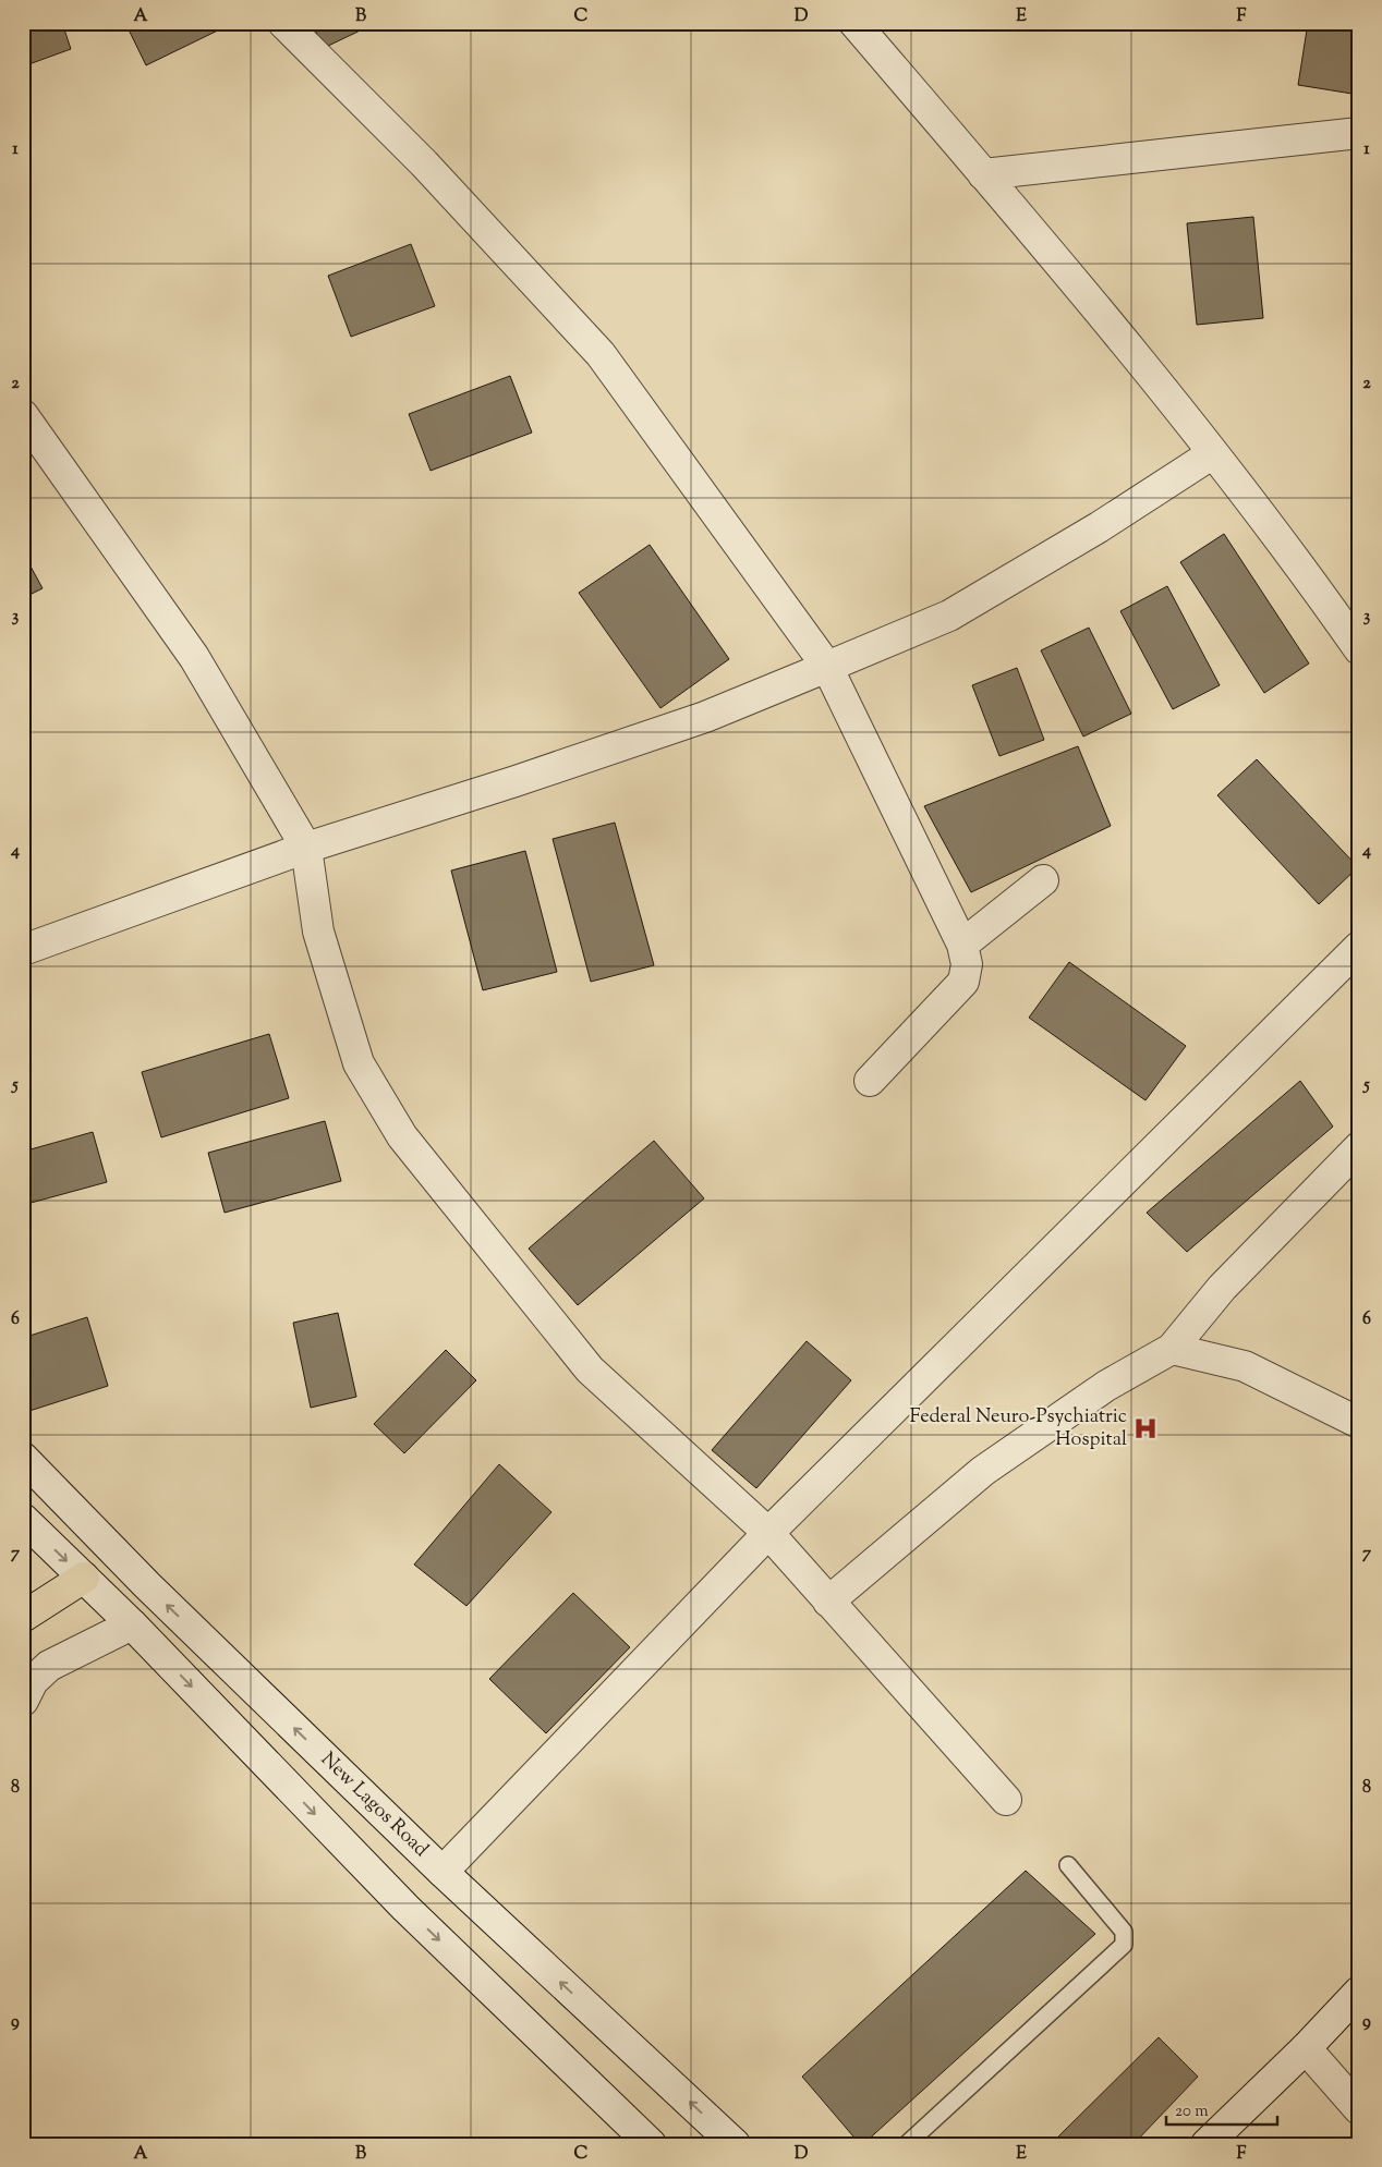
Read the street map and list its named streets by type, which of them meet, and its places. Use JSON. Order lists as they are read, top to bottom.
{
  "streets": {
    "street": ["New Lagos Road"]
  },
  "places": {
    "hospital": ["Federal Neuro-Psychiatric Hospital"]
  },
  "scale_bar": "20 m",
  "grid": {
    "columns": [
      "A",
      "B",
      "C",
      "D",
      "E",
      "F"
    ],
    "rows": [
      "1",
      "2",
      "3",
      "4",
      "5",
      "6",
      "7",
      "8",
      "9"
    ]
  }
}
